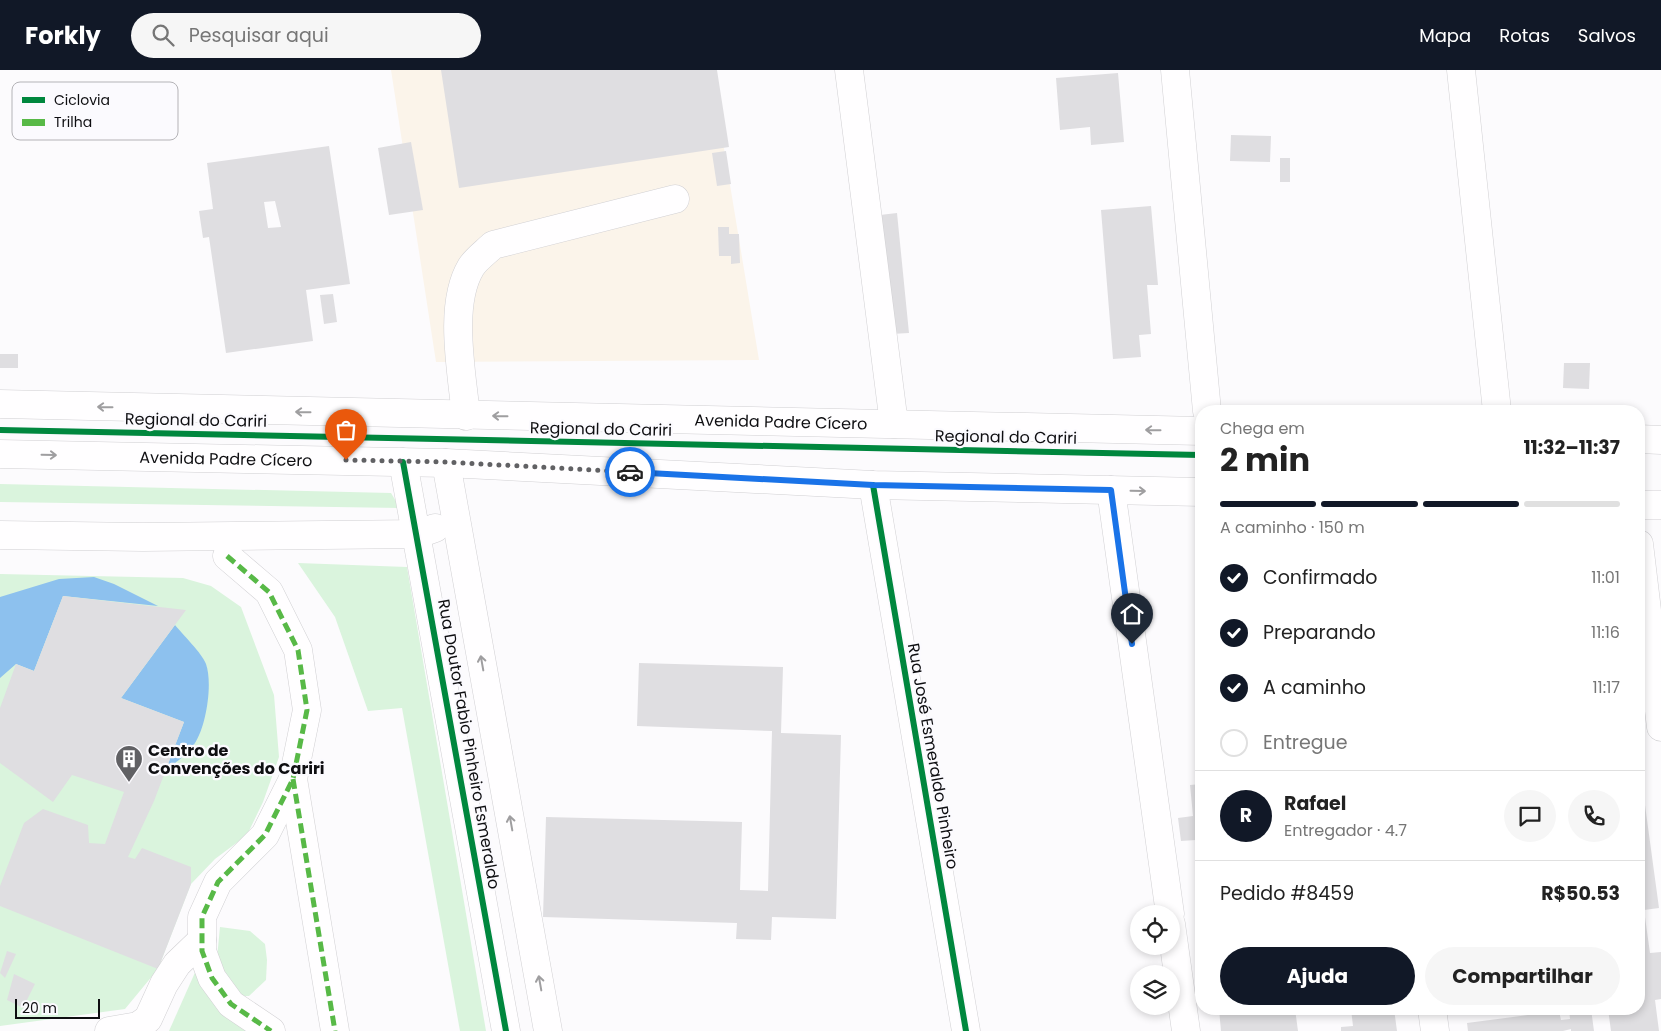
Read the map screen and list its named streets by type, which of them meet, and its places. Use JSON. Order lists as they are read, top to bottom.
{
  "streets": {
    "main road": ["Avenida Padre Cícero", "Rua Doutor Fabio Pinheiro Esmeraldo", "Rua José Esmeraldo Pinheiro"],
    "cycle path": ["Regional do Cariri"]
  },
  "crossings": [
    ["Avenida Padre Cícero", "Rua Doutor Fabio Pinheiro Esmeraldo"],
    ["Avenida Padre Cícero", "Rua José Esmeraldo Pinheiro"]
  ],
  "places": {
    "building": ["Centro de Convenções do Cariri"]
  },
  "legend": ["Ciclovia", "Trilha"],
  "scale_bar": "20 m",
  "page": {
    "header": "Forkly",
    "search": "Pesquisar aqui",
    "nav": ["Mapa", "Rotas", "Salvos"],
    "heading": ["2 min", "Chega em", "11:32–11:37"],
    "panel": [
      "Rafael",
      "Entregador · 4.7",
      "Pedido #8459",
      "R$50.53"
    ],
    "bar": "A caminho · 150 m",
    "list": [
      ["Confirmado", "11:01"],
      ["Preparando", "11:16"],
      ["A caminho", "11:17"],
      "Entregue"
    ],
    "round": "R",
    "buttons": ["Ajuda", "Compartilhar"],
    "scale": "20 m"
  }
}
